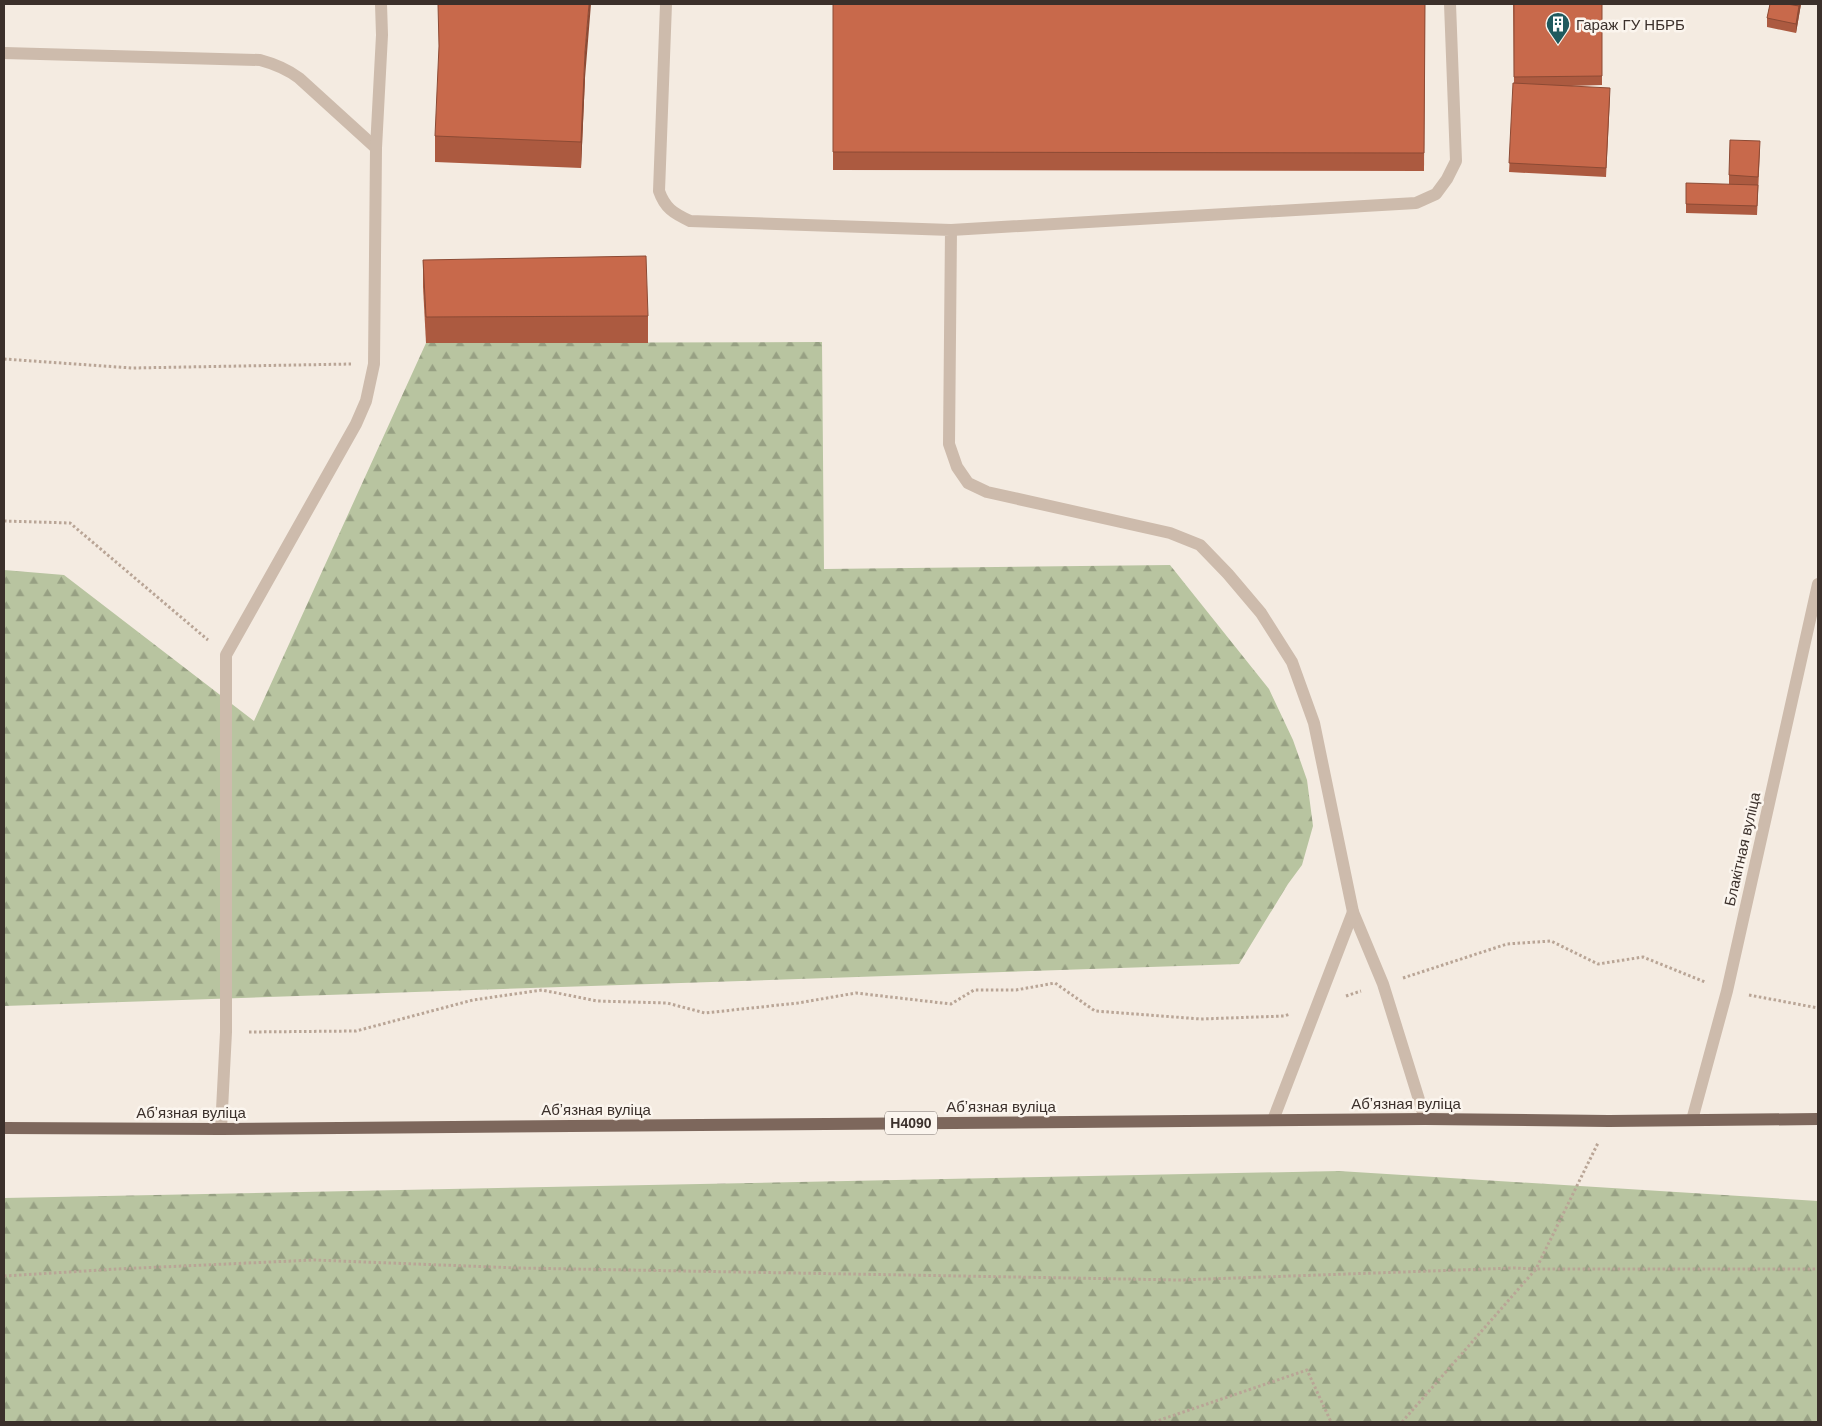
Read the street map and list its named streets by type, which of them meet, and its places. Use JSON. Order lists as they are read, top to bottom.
{
  "streets": {
    "main road": ["Абʼязная вуліца", "Н4090"],
    "street": ["Блакітная вуліца"]
  },
  "crossings": [
    ["Блакітная вуліца", "Абʼязная вуліца"]
  ],
  "places": {
    "building": ["Гараж ГУ НБРБ"]
  }
}
